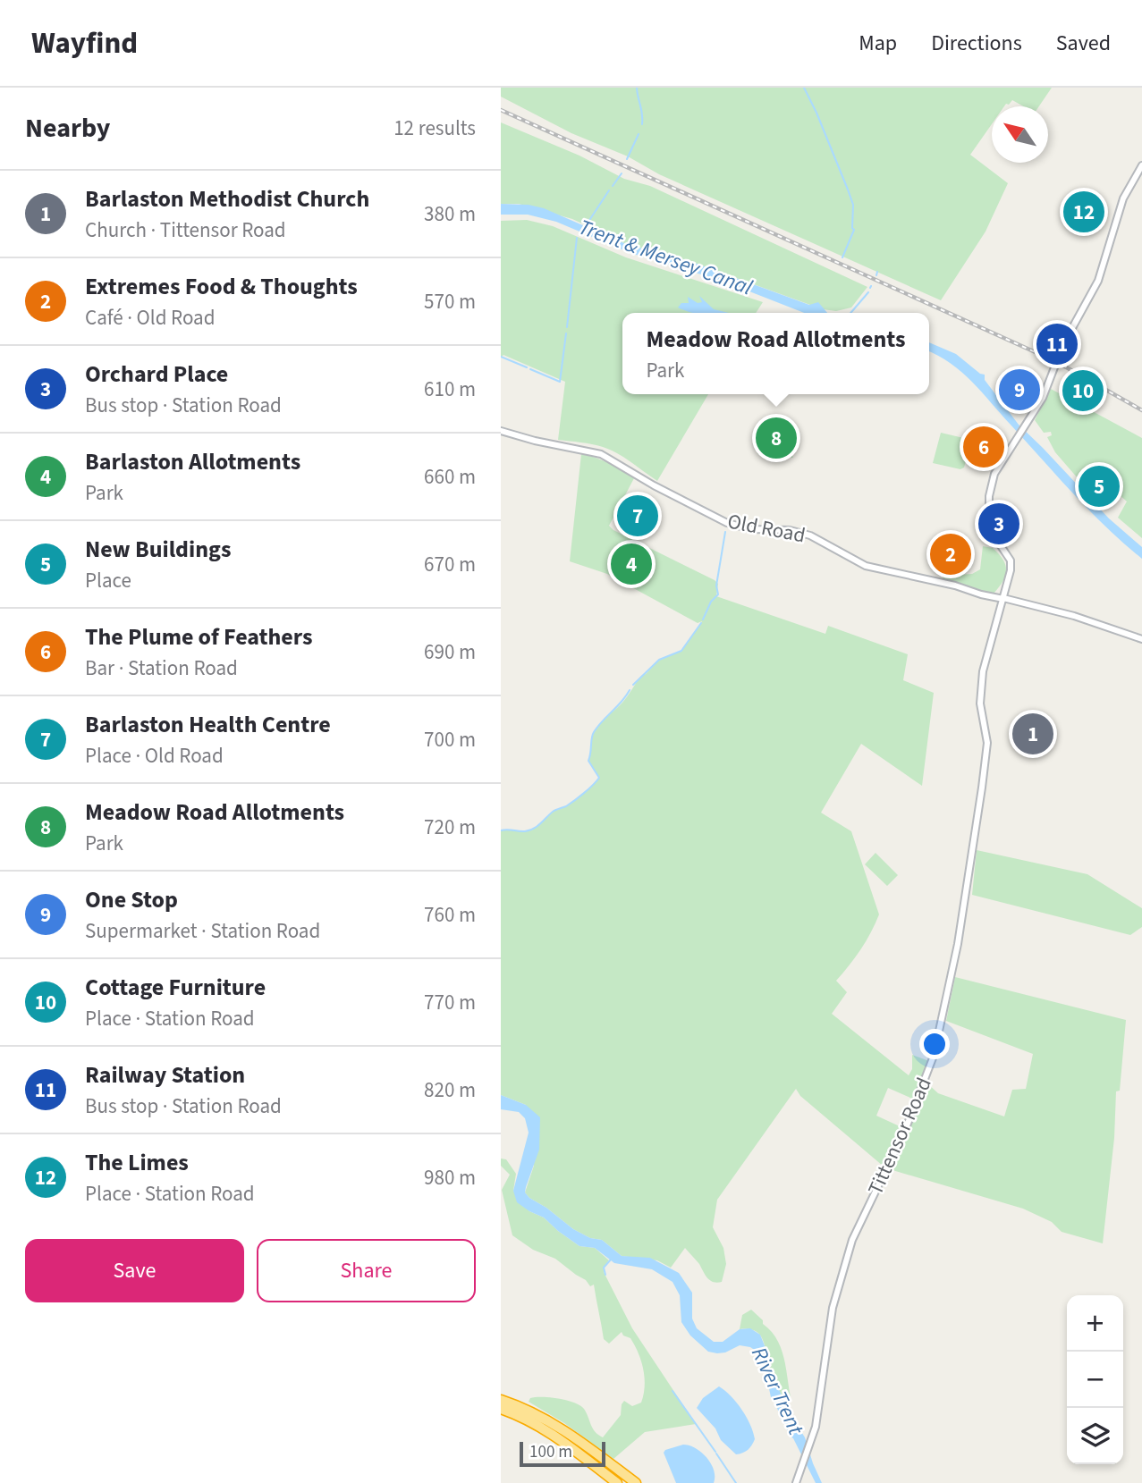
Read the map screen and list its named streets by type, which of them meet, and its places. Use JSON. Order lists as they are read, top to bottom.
{
  "streets": {
    "street": ["Old Road", "Tittensor Road"]
  },
  "crossings": [
    ["Old Road", "Tittensor Road"]
  ],
  "water": ["Trent & Mersey Canal", "River Trent"],
  "scale_bar": "100 m",
  "north": "top left",
  "page": {
    "header": "Wayfind",
    "nav": ["Map", "Directions", "Saved"],
    "heading": ["Nearby", "12 results"],
    "list": [
      {
        "mark": "1",
        "name": "Barlaston Methodist Church",
        "note": "Church · Tittensor Road",
        "value": "380 m"
      },
      {
        "mark": "2",
        "name": "Extremes Food & Thoughts",
        "note": "Café · Old Road",
        "value": "570 m"
      },
      {
        "mark": "3",
        "name": "Orchard Place",
        "note": "Bus stop · Station Road",
        "value": "610 m"
      },
      {
        "mark": "4",
        "name": "Barlaston Allotments",
        "note": "Park",
        "value": "660 m"
      },
      {
        "mark": "5",
        "name": "New Buildings",
        "note": "Place",
        "value": "670 m"
      },
      {
        "mark": "6",
        "name": "The Plume of Feathers",
        "note": "Bar · Station Road",
        "value": "690 m"
      },
      {
        "mark": "7",
        "name": "Barlaston Health Centre",
        "note": "Place · Old Road",
        "value": "700 m"
      },
      {
        "mark": "8",
        "name": "Meadow Road Allotments",
        "note": "Park",
        "value": "720 m"
      },
      {
        "mark": "9",
        "name": "One Stop",
        "note": "Supermarket · Station Road",
        "value": "760 m"
      },
      {
        "mark": "10",
        "name": "Cottage Furniture",
        "note": "Place · Station Road",
        "value": "770 m"
      },
      {
        "mark": "11",
        "name": "Railway Station",
        "note": "Bus stop · Station Road",
        "value": "820 m"
      },
      {
        "mark": "12",
        "name": "The Limes",
        "note": "Place · Station Road",
        "value": "980 m"
      }
    ],
    "pins": [
      "12",
      "11",
      "9",
      "10",
      "8",
      "6",
      "5",
      "7",
      "3",
      "2",
      "4",
      "1"
    ],
    "popup": ["Meadow Road Allotments", "Park"],
    "buttons": ["Save", "Share"],
    "map_buttons": ["+", "−"],
    "scale": "100 m"
  }
}
